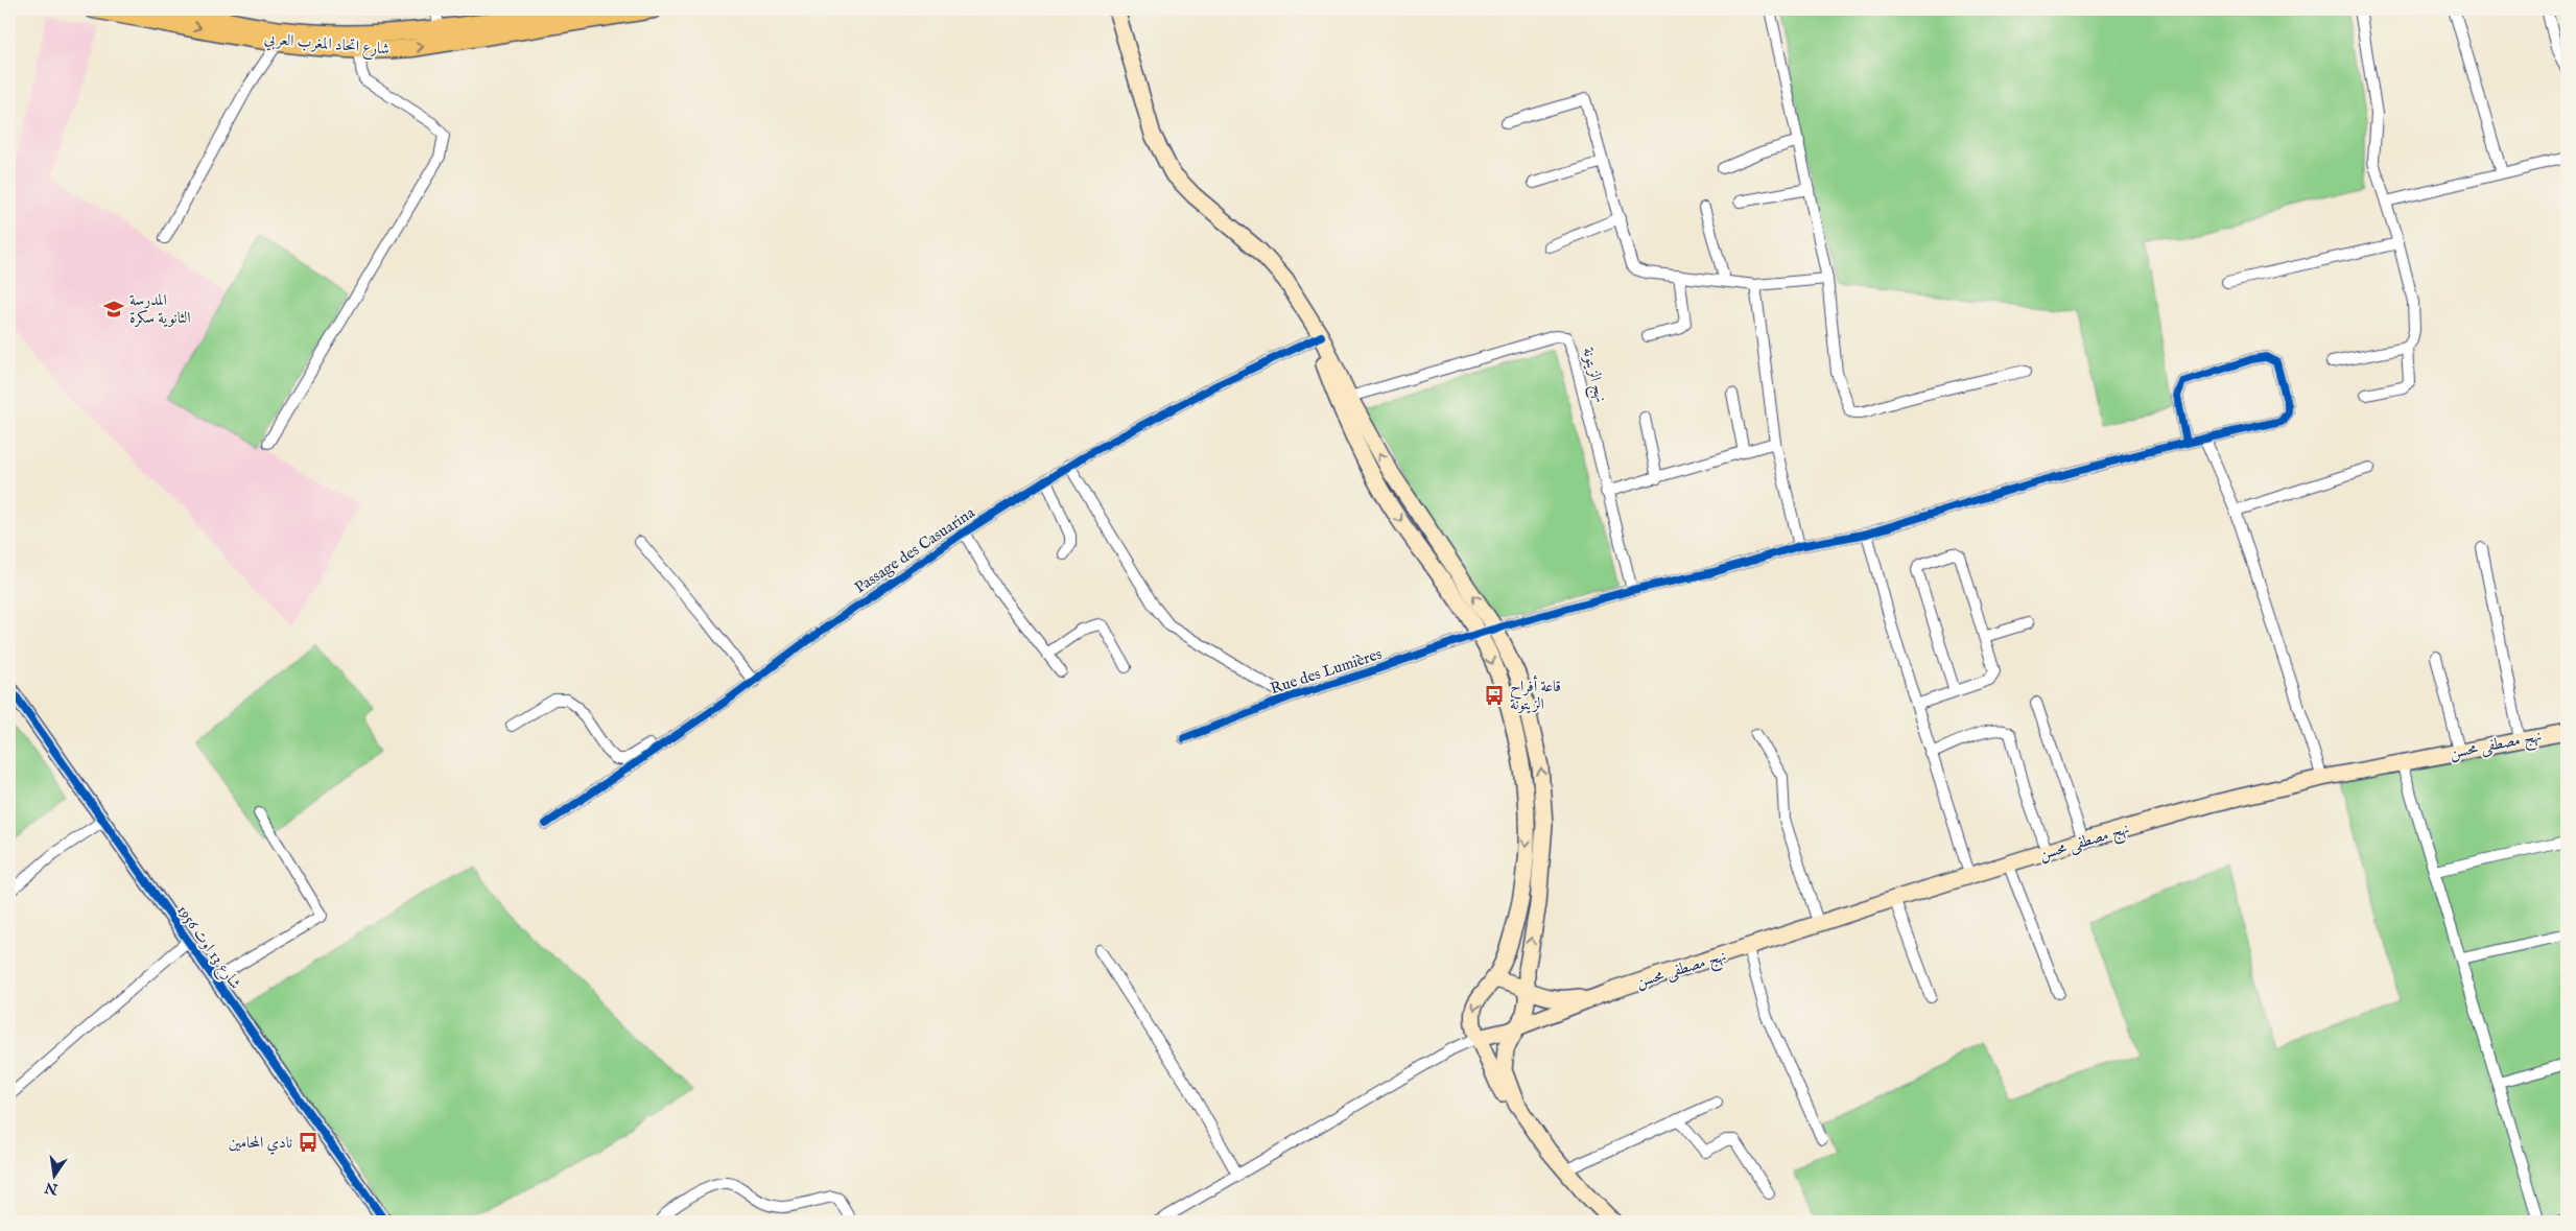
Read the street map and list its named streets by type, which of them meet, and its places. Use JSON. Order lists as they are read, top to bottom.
{
  "streets": {
    "main road": ["شارع اتحاد المغرب العربي", "نهج مصطفى محسن"],
    "street": [
      "نهج الزيتونة",
      "Passage des Casuarina",
      "Rue des Lumières",
      "شارع 13 اوت 1956"
    ]
  },
  "crossings": [
    ["نهج الزيتونة", "Rue des Lumières"]
  ],
  "places": {
    "school or university": ["المدرسة الثانوية سكرة"],
    "bus stop": ["قاعة أفراح الزيتونة", "نادي المحامين"]
  },
  "north": "bottom"
}
